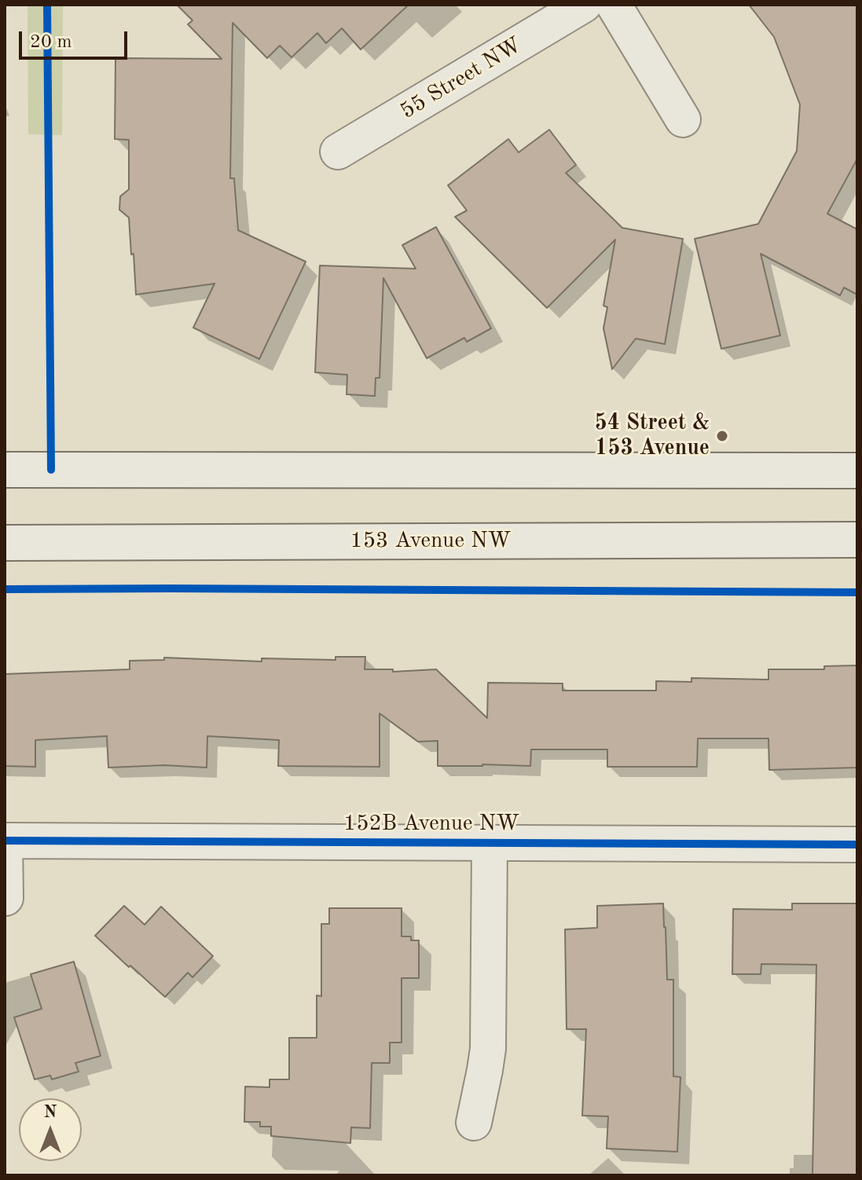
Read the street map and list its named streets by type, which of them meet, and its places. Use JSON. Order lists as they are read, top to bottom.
{
  "streets": {
    "main road": ["55 Street NW", "153 Avenue NW", "152B Avenue NW"]
  },
  "places": ["54 Street & 153 Avenue"],
  "scale_bar": "20 m",
  "north": "top"
}
